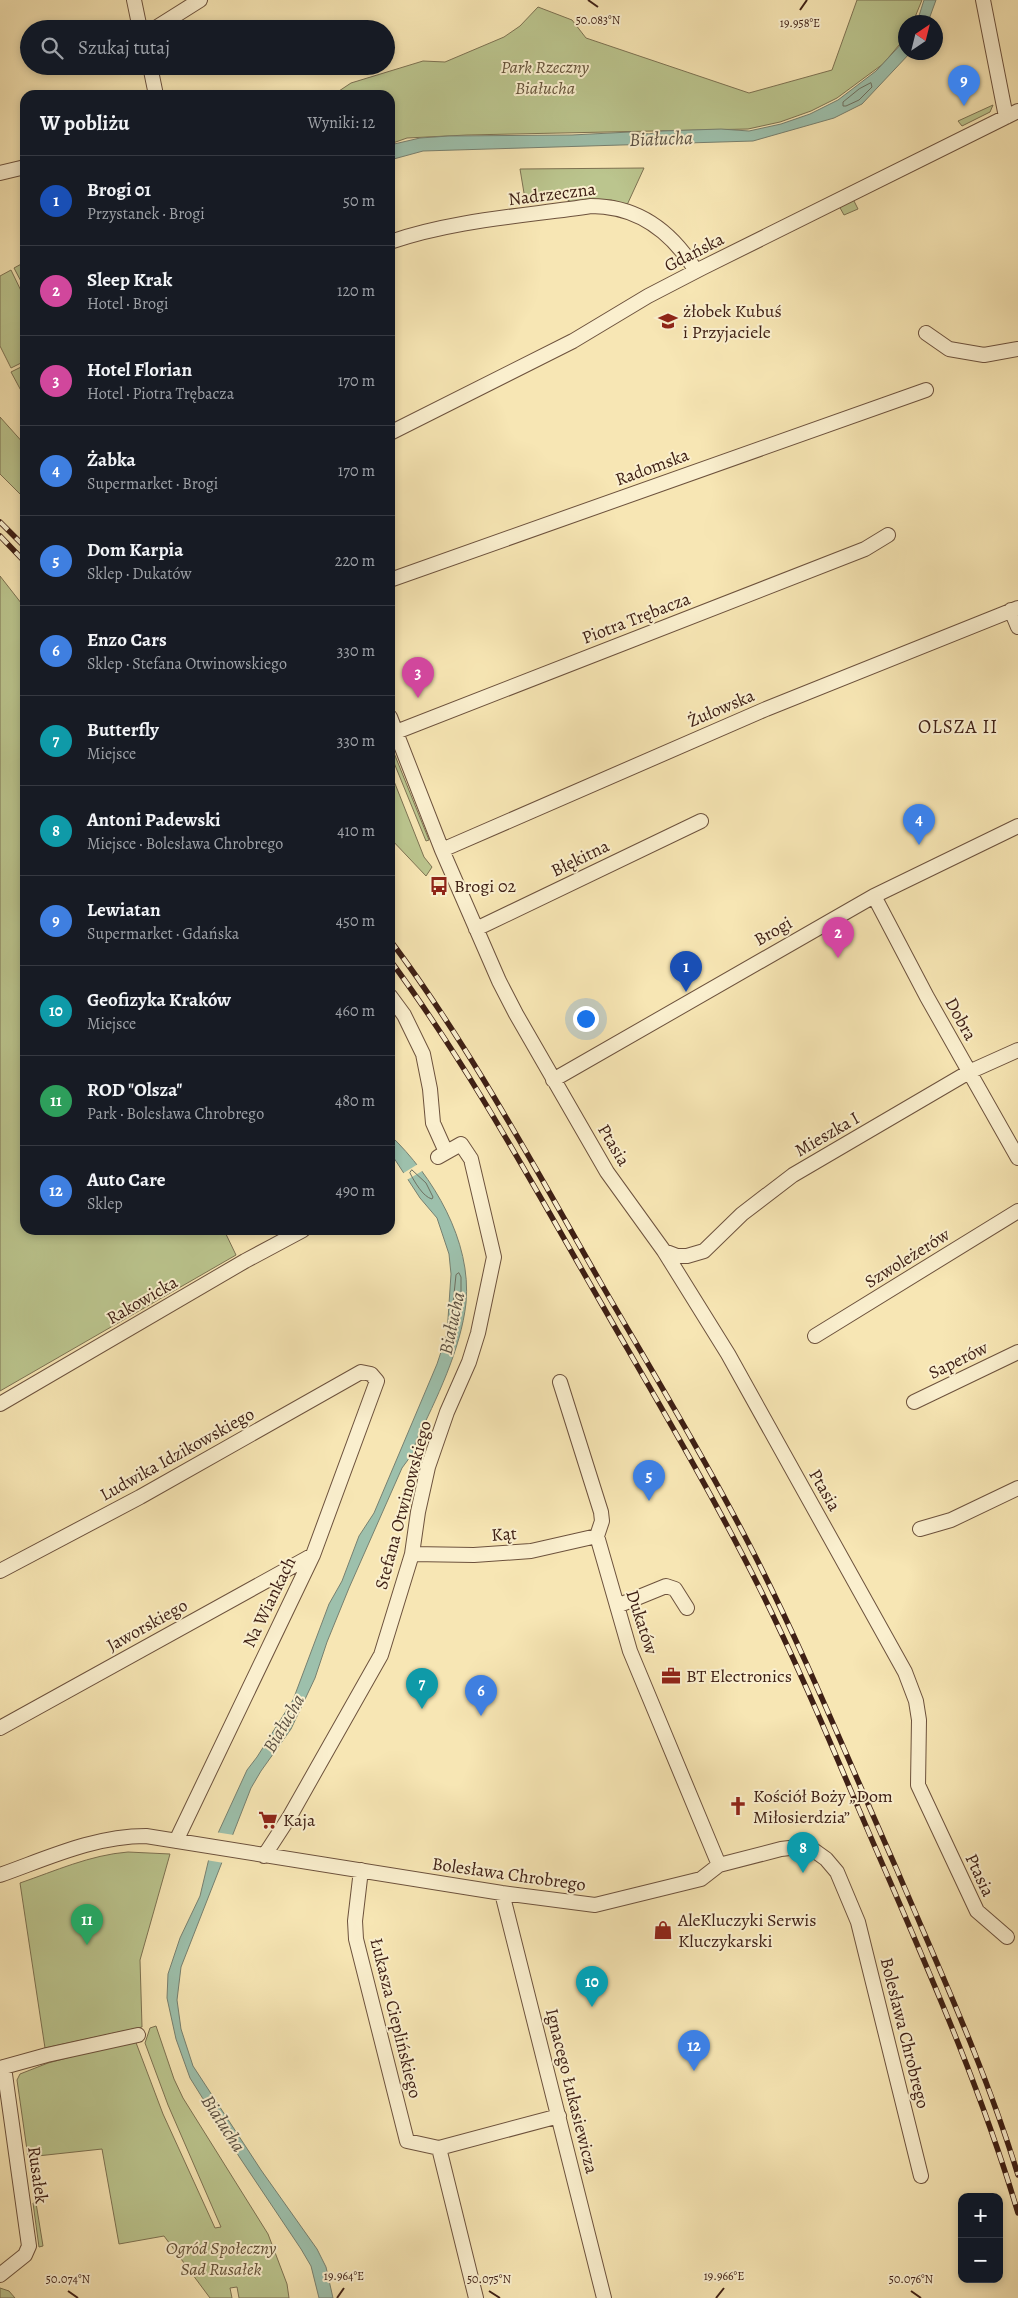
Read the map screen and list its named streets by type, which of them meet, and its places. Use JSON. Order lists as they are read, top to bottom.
{
  "streets": {
    "street": [
      "Nadrzeczna",
      "Gdańska",
      "Radomska",
      "Piotra Trębacza",
      "Żułowska",
      "Błękitna",
      "Brogi",
      "Dobra",
      "Mieszka I",
      "Ptasia",
      "Szwoleżerów",
      "Rakowicka",
      "Saperów",
      "Ludwika Idzikowskiego",
      "Stefana Otwinowskiego",
      "Kąt",
      "Na Wiankach",
      "Dukatów",
      "Jaworskiego",
      "Bolesława Chrobrego",
      "Łukasza Cieplińskiego",
      "Ignacego Łukasiewicza",
      "Rusałek"
    ]
  },
  "crossings": [
    ["Nadrzeczna", "Gdańska"],
    ["Piotra Trębacza", "Ptasia"],
    ["Żułowska", "Ptasia"],
    ["Błękitna", "Ptasia"],
    ["Brogi", "Dobra"],
    ["Brogi", "Ptasia"],
    ["Dobra", "Mieszka I"],
    ["Mieszka I", "Ptasia"],
    ["Ludwika Idzikowskiego", "Na Wiankach"],
    ["Stefana Otwinowskiego", "Kąt"],
    ["Stefana Otwinowskiego", "Bolesława Chrobrego"],
    ["Kąt", "Dukatów"],
    ["Na Wiankach", "Jaworskiego"],
    ["Na Wiankach", "Bolesława Chrobrego"],
    ["Dukatów", "Bolesława Chrobrego"],
    ["Bolesława Chrobrego", "Łukasza Cieplińskiego"],
    ["Bolesława Chrobrego", "Ignacego Łukasiewicza"],
    ["Łukasza Cieplińskiego", "Ignacego Łukasiewicza"]
  ],
  "districts": ["OLSZA II"],
  "water": ["Białucha"],
  "parks": ["Park Rzeczny Białucha", "Ogród Społeczny Sad Rusałek"],
  "places": {
    "school or university": ["żłobek Kubuś i Przyjaciele"],
    "bus stop": ["Brogi 02"],
    "office": ["BT Electronics"],
    "church": ["Kościół Boży „Dom Miłosierdzia”"],
    "supermarket": ["Kaja"],
    "shop": ["AleKluczyki Serwis Kluczykarski"]
  },
  "north": "top right",
  "page": {
    "search": "Szukaj tutaj",
    "pins": [
      "9",
      "3",
      "4",
      "2",
      "1",
      "5",
      "7",
      "6",
      "8",
      "11",
      "10",
      "12"
    ],
    "heading": ["W pobliżu", "Wyniki: 12"],
    "list": [
      {
        "mark": "1",
        "name": "Brogi 01",
        "note": "Przystanek · Brogi",
        "value": "50 m"
      },
      {
        "mark": "2",
        "name": "Sleep Krak",
        "note": "Hotel · Brogi",
        "value": "120 m"
      },
      {
        "mark": "3",
        "name": "Hotel Florian",
        "note": "Hotel · Piotra Trębacza",
        "value": "170 m"
      },
      {
        "mark": "4",
        "name": "Żabka",
        "note": "Supermarket · Brogi",
        "value": "170 m"
      },
      {
        "mark": "5",
        "name": "Dom Karpia",
        "note": "Sklep · Dukatów",
        "value": "220 m"
      },
      {
        "mark": "6",
        "name": "Enzo Cars",
        "note": "Sklep · Stefana Otwinowskiego",
        "value": "330 m"
      },
      {
        "mark": "7",
        "name": "Butterfly",
        "note": "Miejsce",
        "value": "330 m"
      },
      {
        "mark": "8",
        "name": "Antoni Padewski",
        "note": "Miejsce · Bolesława Chrobrego",
        "value": "410 m"
      },
      {
        "mark": "9",
        "name": "Lewiatan",
        "note": "Supermarket · Gdańska",
        "value": "450 m"
      },
      {
        "mark": "10",
        "name": "Geofizyka Kraków",
        "note": "Miejsce",
        "value": "460 m"
      },
      {
        "mark": "11",
        "name": "ROD \"Olsza\"",
        "note": "Park · Bolesława Chrobrego",
        "value": "480 m"
      },
      {
        "mark": "12",
        "name": "Auto Care",
        "note": "Sklep",
        "value": "490 m"
      }
    ],
    "map_buttons": ["+", "−"]
  },
  "coordinates": [
    "50.083°N",
    "19.958°E",
    "19.964°E",
    "19.966°E",
    "50.074°N",
    "50.075°N",
    "50.076°N"
  ]
}
